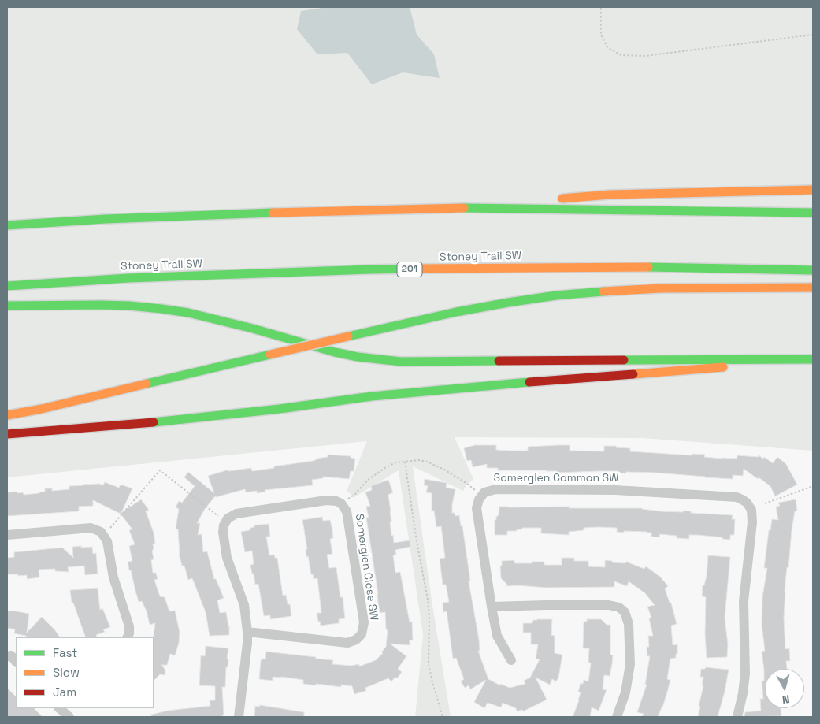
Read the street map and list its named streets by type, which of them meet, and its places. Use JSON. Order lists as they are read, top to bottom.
{
  "streets": {
    "main road": ["Stoney Trail SW", "201"],
    "street": ["Somerglen Common SW", "Somerglen Close SW"]
  },
  "legend": ["Fast", "Slow", "Jam"],
  "north": "bottom"
}
